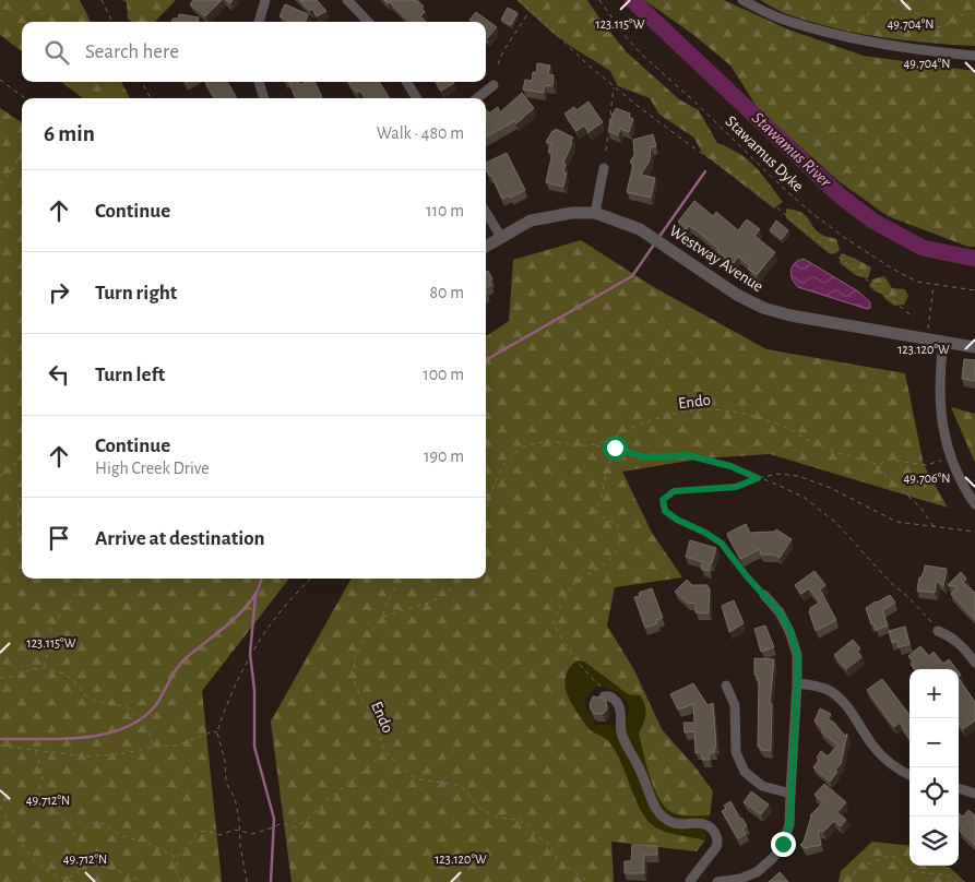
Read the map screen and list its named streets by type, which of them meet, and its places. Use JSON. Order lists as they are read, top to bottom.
{
  "streets": {
    "street": ["Westway Avenue"],
    "path": ["Stawamus Dyke", "Endo"]
  },
  "water": ["Stawamus River"],
  "page": {
    "search": "Search here",
    "heading": ["6 min", "Walk · 480 m"],
    "list": [
      ["Continue", "110 m"],
      ["Turn right", "80 m"],
      ["Turn left", "100 m"],
      ["Continue", "High Creek Drive", "190 m"],
      "Arrive at destination"
    ],
    "map_buttons": ["+", "−"]
  },
  "coordinates": [
    "49.704°N",
    "123.115°W",
    "123.120°W",
    "49.706°N",
    "49.712°N"
  ]
}
